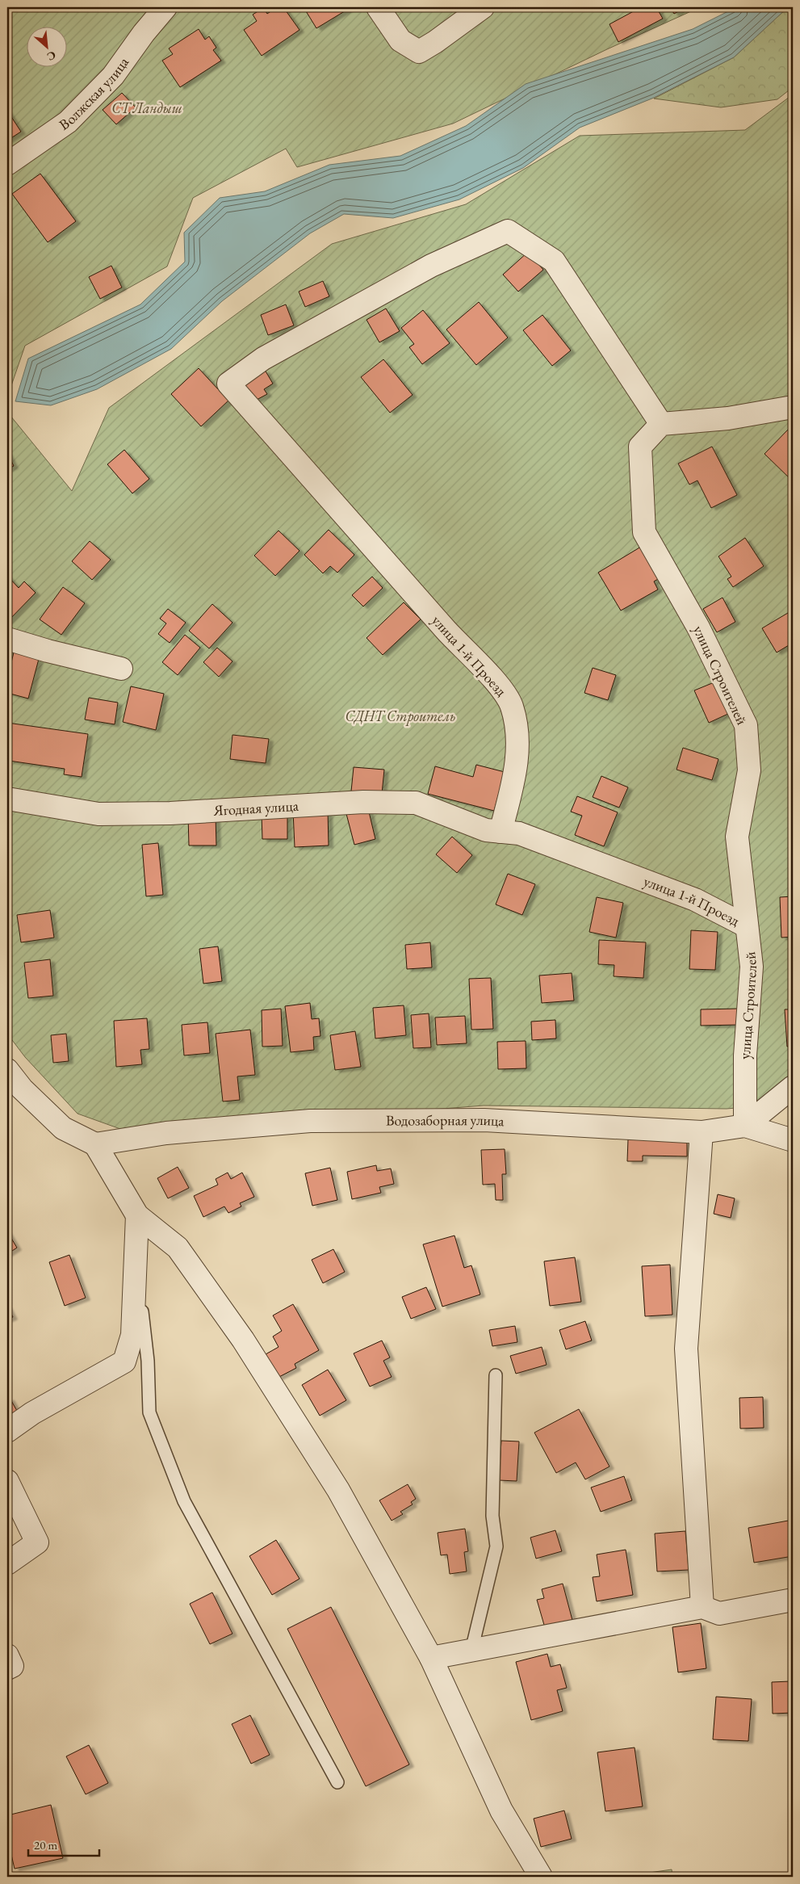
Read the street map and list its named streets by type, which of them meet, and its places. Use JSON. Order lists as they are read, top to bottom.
{
  "streets": {
    "street": [
      "Волжская улица",
      "улица 1-й Проезд",
      "улица Строителей",
      "Ягодная улица",
      "Водозаборная улица"
    ]
  },
  "crossings": [
    ["улица 1-й Проезд", "улица Строителей"],
    ["улица 1-й Проезд", "Ягодная улица"],
    ["улица Строителей", "Водозаборная улица"]
  ],
  "parks": ["СТ Ландыш", "СДНТ Строитель"],
  "scale_bar": "20 m",
  "north": "bottom right"
}
